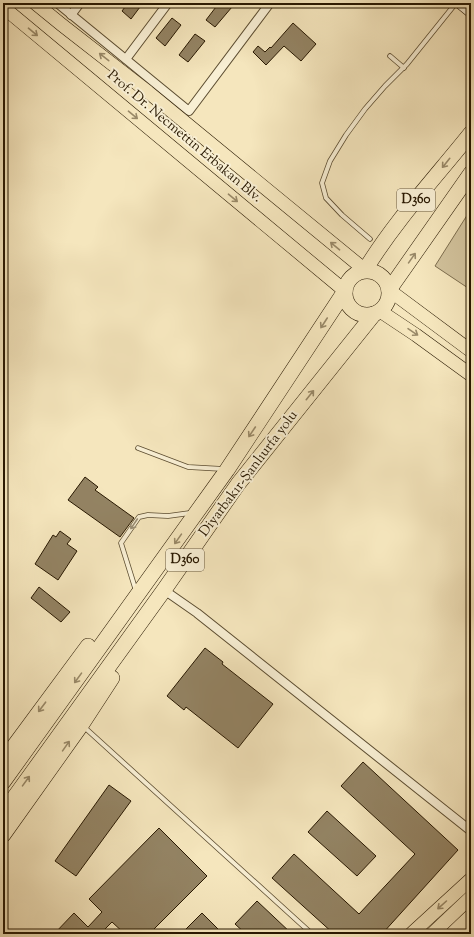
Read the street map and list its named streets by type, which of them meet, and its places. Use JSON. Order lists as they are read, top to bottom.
{
  "streets": {
    "highway": ["D360", "Diyarbakır-Şanlıurfa yolu"],
    "main road": ["Prof. Dr. Necmettin Erbakan Blv."]
  },
  "crossings": [
    ["Prof. Dr. Necmettin Erbakan Blv.", "D360"],
    ["Prof. Dr. Necmettin Erbakan Blv.", "Diyarbakır-Şanlıurfa yolu"],
    ["D360", "Diyarbakır-Şanlıurfa yolu"]
  ]
}
